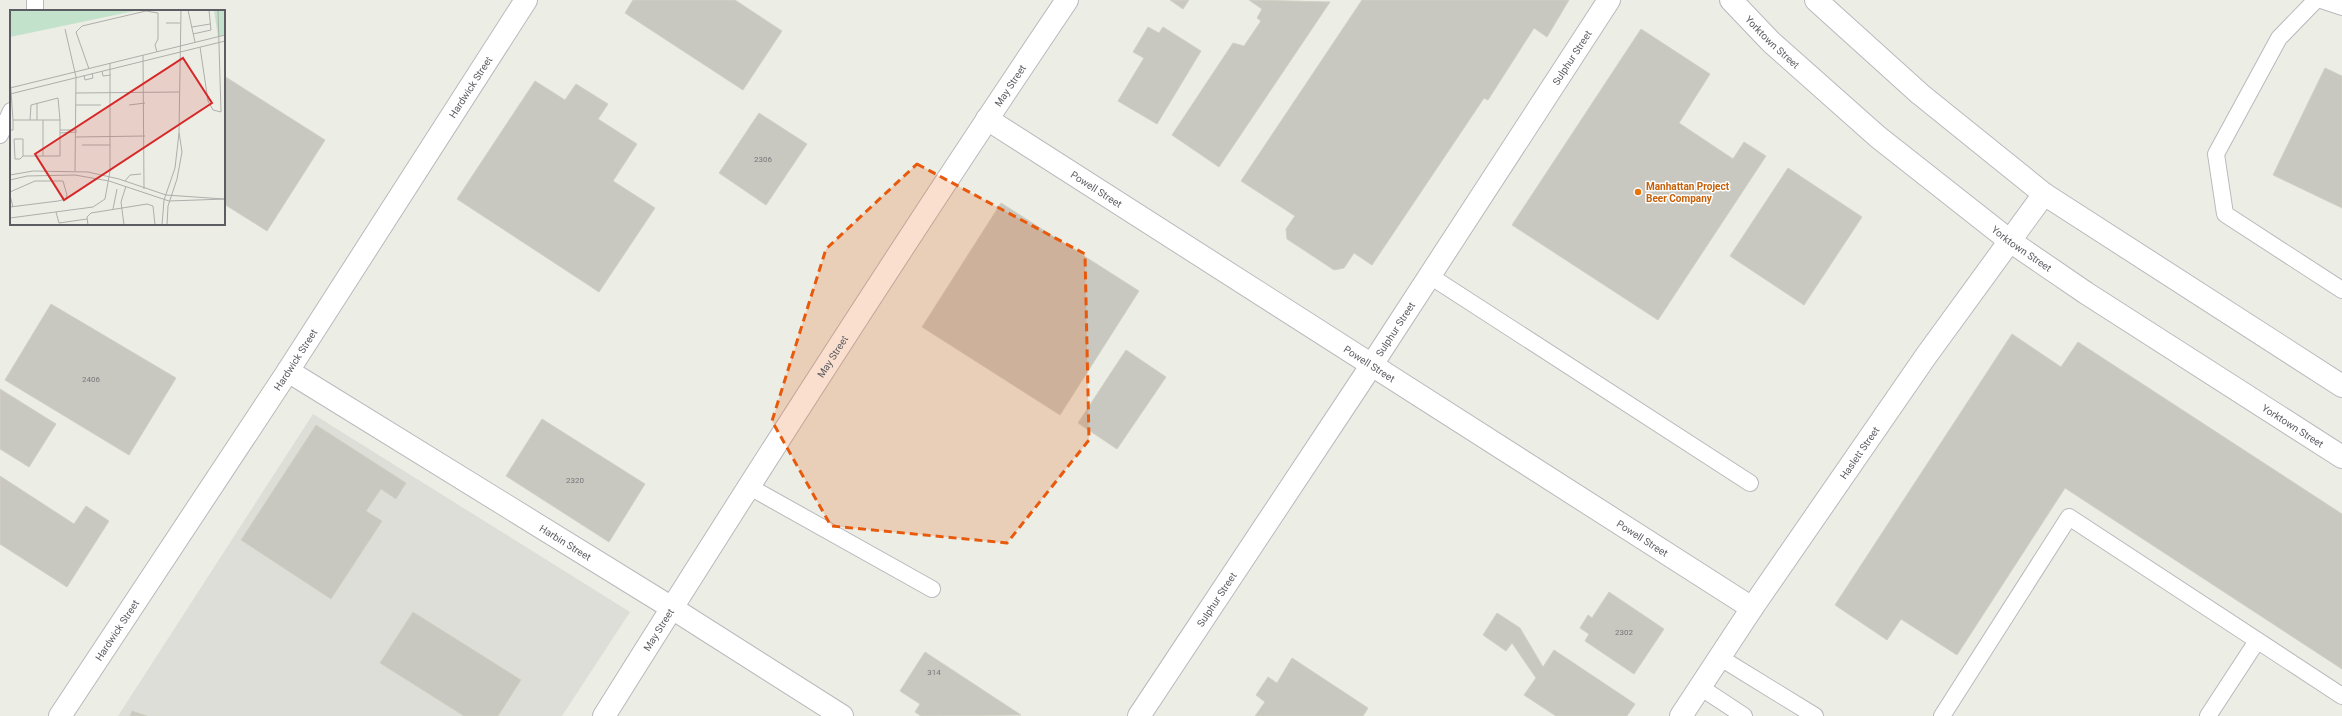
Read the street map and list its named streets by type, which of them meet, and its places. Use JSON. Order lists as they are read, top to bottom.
{
  "streets": {
    "street": [
      "Yorktown Street",
      "Sulphur Street",
      "May Street",
      "Hardwick Street",
      "Powell Street",
      "Haslett Street",
      "Harbin Street"
    ]
  },
  "crossings": [
    ["Yorktown Street", "Haslett Street"],
    ["Sulphur Street", "Powell Street"],
    ["May Street", "Powell Street"],
    ["May Street", "Harbin Street"],
    ["Hardwick Street", "Harbin Street"],
    ["Powell Street", "Haslett Street"]
  ],
  "places": ["Manhattan Project Beer Company"],
  "house_numbers": [
    "2306",
    "2406",
    "2320",
    "2302",
    "314"
  ]
}
